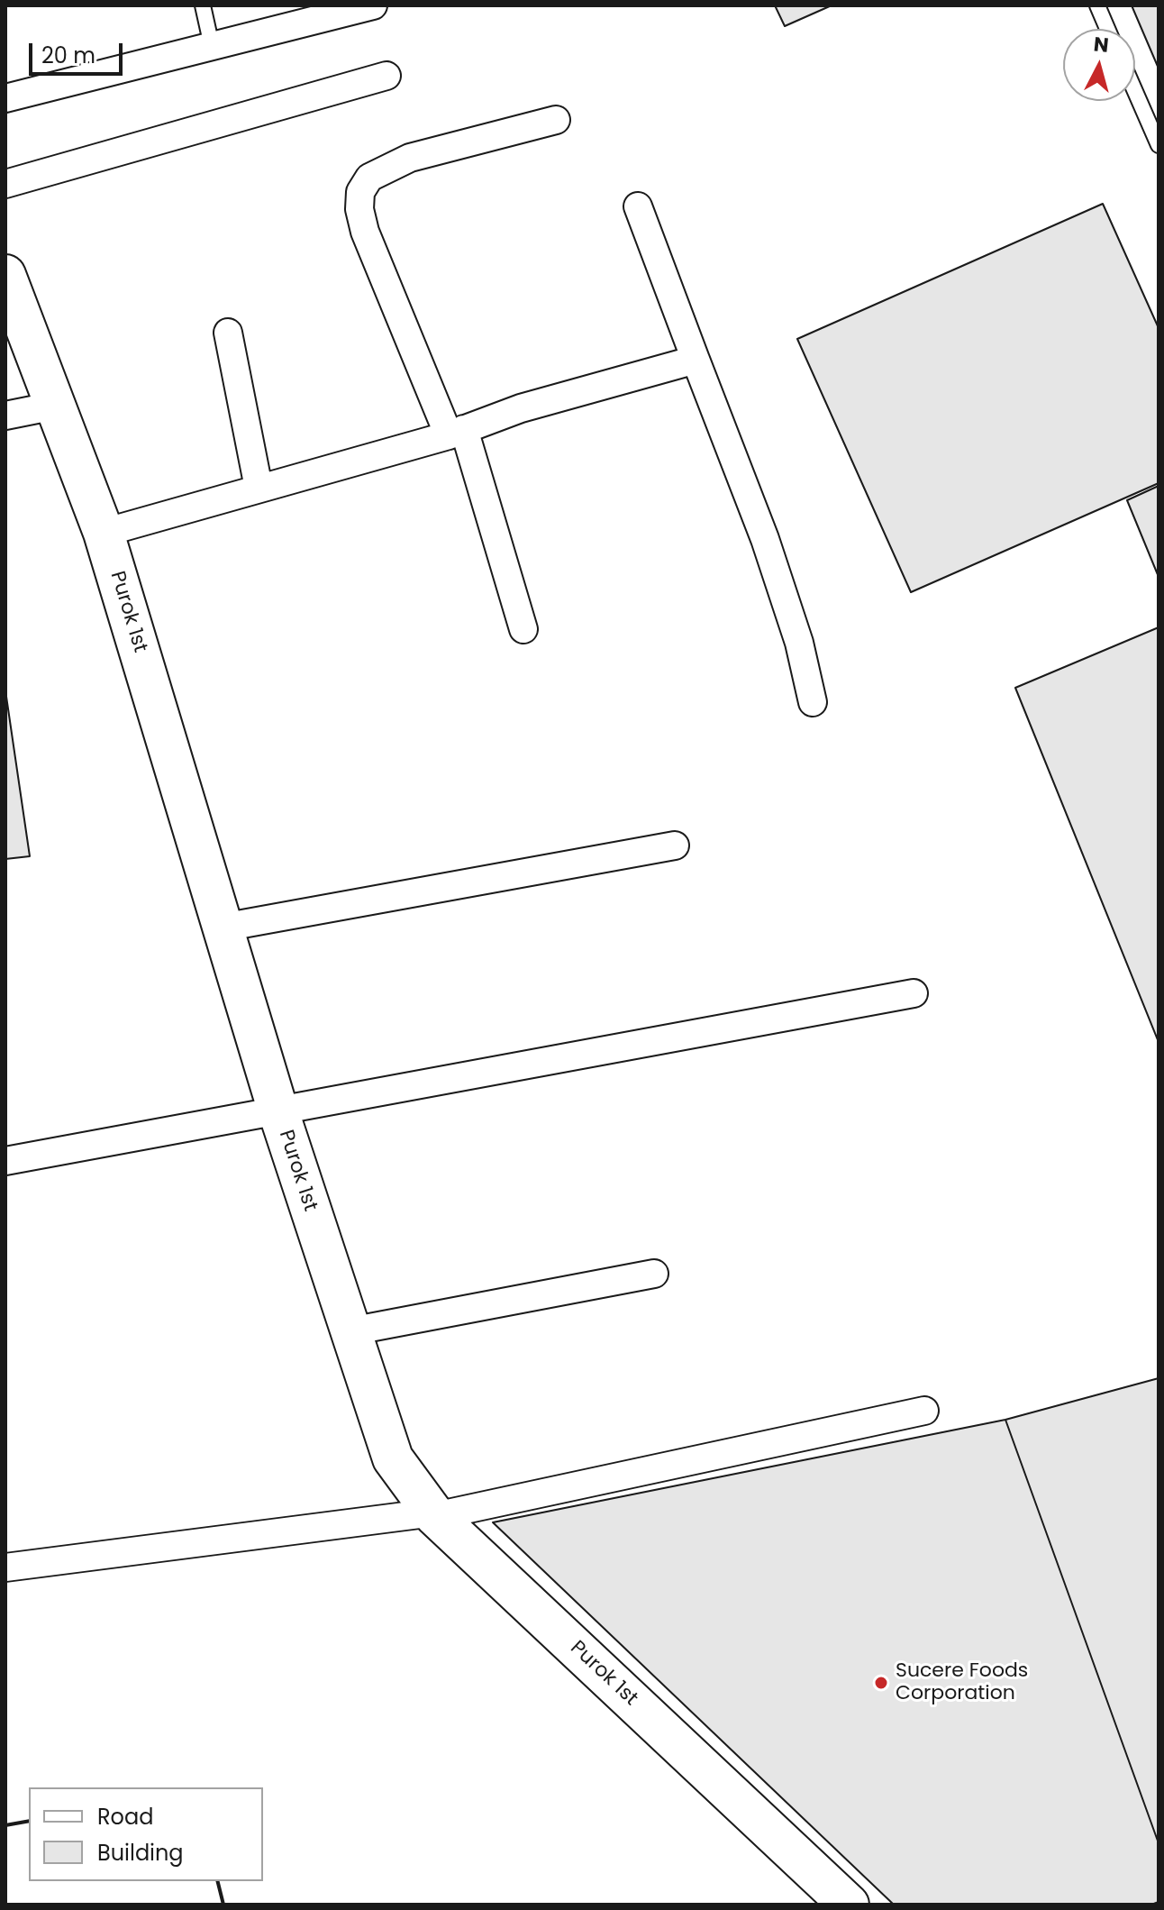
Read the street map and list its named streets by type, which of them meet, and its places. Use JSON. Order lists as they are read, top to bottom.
{
  "streets": {
    "street": ["Purok 1st"]
  },
  "places": ["Sucere Foods Corporation"],
  "legend": ["Road", "Building"],
  "scale_bar": "20 m",
  "north": "top"
}
